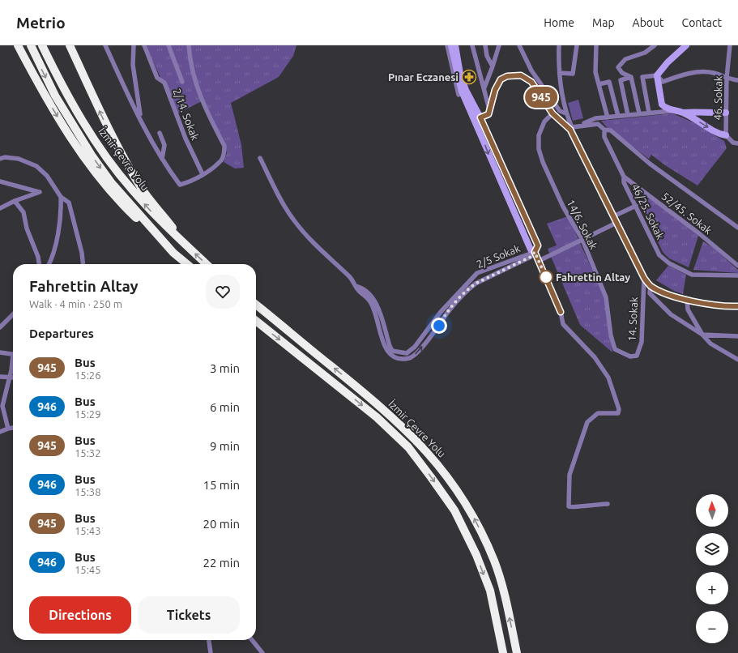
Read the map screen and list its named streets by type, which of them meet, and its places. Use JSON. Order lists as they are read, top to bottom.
{
  "streets": {
    "highway": ["İzmir Çevre Yolu"],
    "street": [
      "46. Sokak",
      "2/14. Sokak",
      "46/25. Sokak",
      "52/45. Sokak",
      "14/6. Sokak",
      "2/5 Sokak",
      "14. Sokak"
    ]
  },
  "crossings": [
    ["46/25. Sokak", "52/45. Sokak"],
    ["14/6. Sokak", "14. Sokak"]
  ],
  "places": {
    "pharmacy": ["Pınar Eczanesi"],
    "other": ["Fahrettin Altay"]
  },
  "lines": ["bus line 945"],
  "north": "top",
  "page": {
    "header": "Metrio",
    "nav": [
      "Home",
      "Map",
      "About",
      "Contact"
    ],
    "on_map": "945",
    "heading": [
      ["Fahrettin Altay", "Walk · 4 min · 250 m"],
      "Departures"
    ],
    "list": [
      {
        "mark": "945",
        "name": "Bus",
        "note": "15:26",
        "value": "3 min"
      },
      {
        "mark": "946",
        "name": "Bus",
        "note": "15:29",
        "value": "6 min"
      },
      {
        "mark": "945",
        "name": "Bus",
        "note": "15:32",
        "value": "9 min"
      },
      {
        "mark": "946",
        "name": "Bus",
        "note": "15:38",
        "value": "15 min"
      },
      {
        "mark": "945",
        "name": "Bus",
        "note": "15:43",
        "value": "20 min"
      },
      {
        "mark": "946",
        "name": "Bus",
        "note": "15:45",
        "value": "22 min"
      }
    ],
    "map_buttons": ["+", "−"],
    "buttons": ["Directions", "Tickets"]
  }
}
